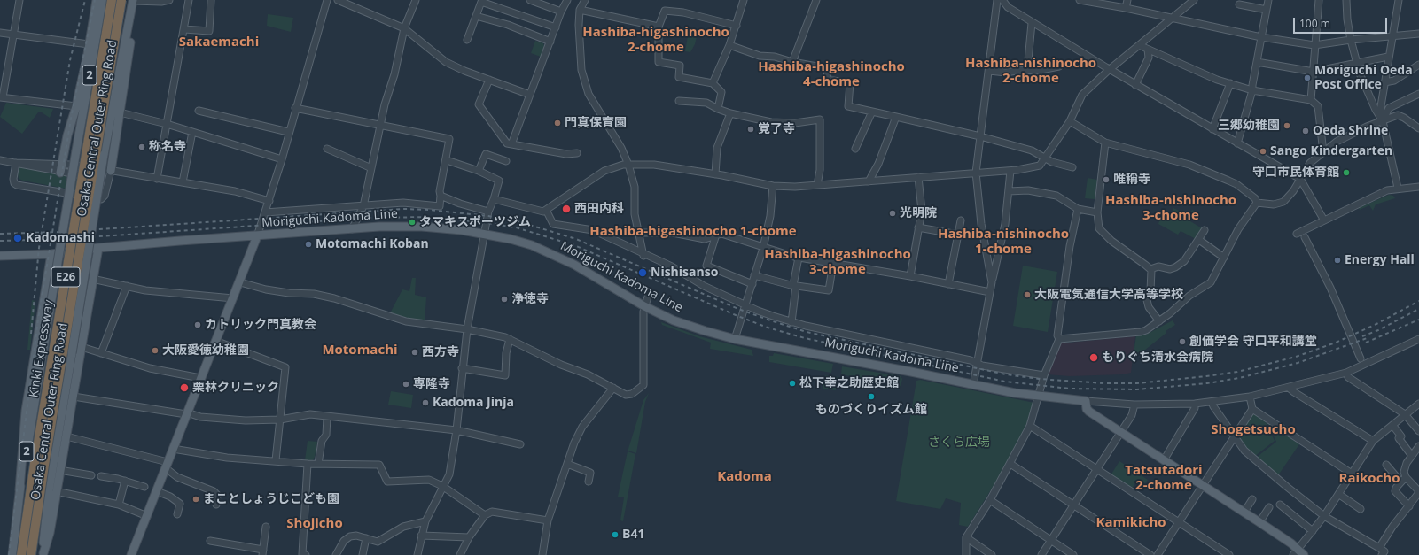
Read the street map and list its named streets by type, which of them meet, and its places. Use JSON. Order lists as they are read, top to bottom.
{
  "streets": {
    "highway": ["E26", "Kinki Expressway"],
    "main road": ["2", "Osaka Central Outer Ring Road", "Moriguchi Kadoma Line"]
  },
  "crossings": [
    ["2", "Osaka Central Outer Ring Road"]
  ],
  "districts": [
    "Hashiba-higashinocho 2-chome",
    "Sakaemachi",
    "Hashiba-nishinocho 2-chome",
    "Hashiba-higashinocho 4-chome",
    "Hashiba-nishinocho 3-chome",
    "Hashiba-higashinocho 1-chome",
    "Hashiba-nishinocho 1-chome",
    "Hashiba-higashinocho 3-chome",
    "Motomachi",
    "Shogetsucho",
    "Tatsutadori 2-chome",
    "Kadoma",
    "Raikocho",
    "Kamikicho",
    "Shojicho"
  ],
  "parks": ["さくら広場"],
  "places": [
    "Moriguchi Oeda Post Office",
    "門真保育園",
    "三郷幼稚園",
    "覚了寺",
    "Oeda Shrine",
    "称名寺",
    "Sango Kindergarten",
    "守口市民体育館",
    "唯稱寺",
    "西田内科",
    "光明院",
    "タマキスポーツジム",
    "Kadomashi",
    "Motomachi Koban",
    "Energy Hall",
    "Nishisanso",
    "大阪電気通信大学高等学校",
    "浄徳寺",
    "カトリック門真教会",
    "創価学会 守口平和講堂",
    "大阪愛徳幼稚園",
    "西方寺",
    "もりぐち清水会病院",
    "松下幸之助歴史館",
    "専隆寺",
    "栗林クリニック",
    "ものづくりイズム館",
    "Kadoma Jinja",
    "まことしょうじこども園",
    "B41"
  ],
  "scale_bar": "100 m"
}
